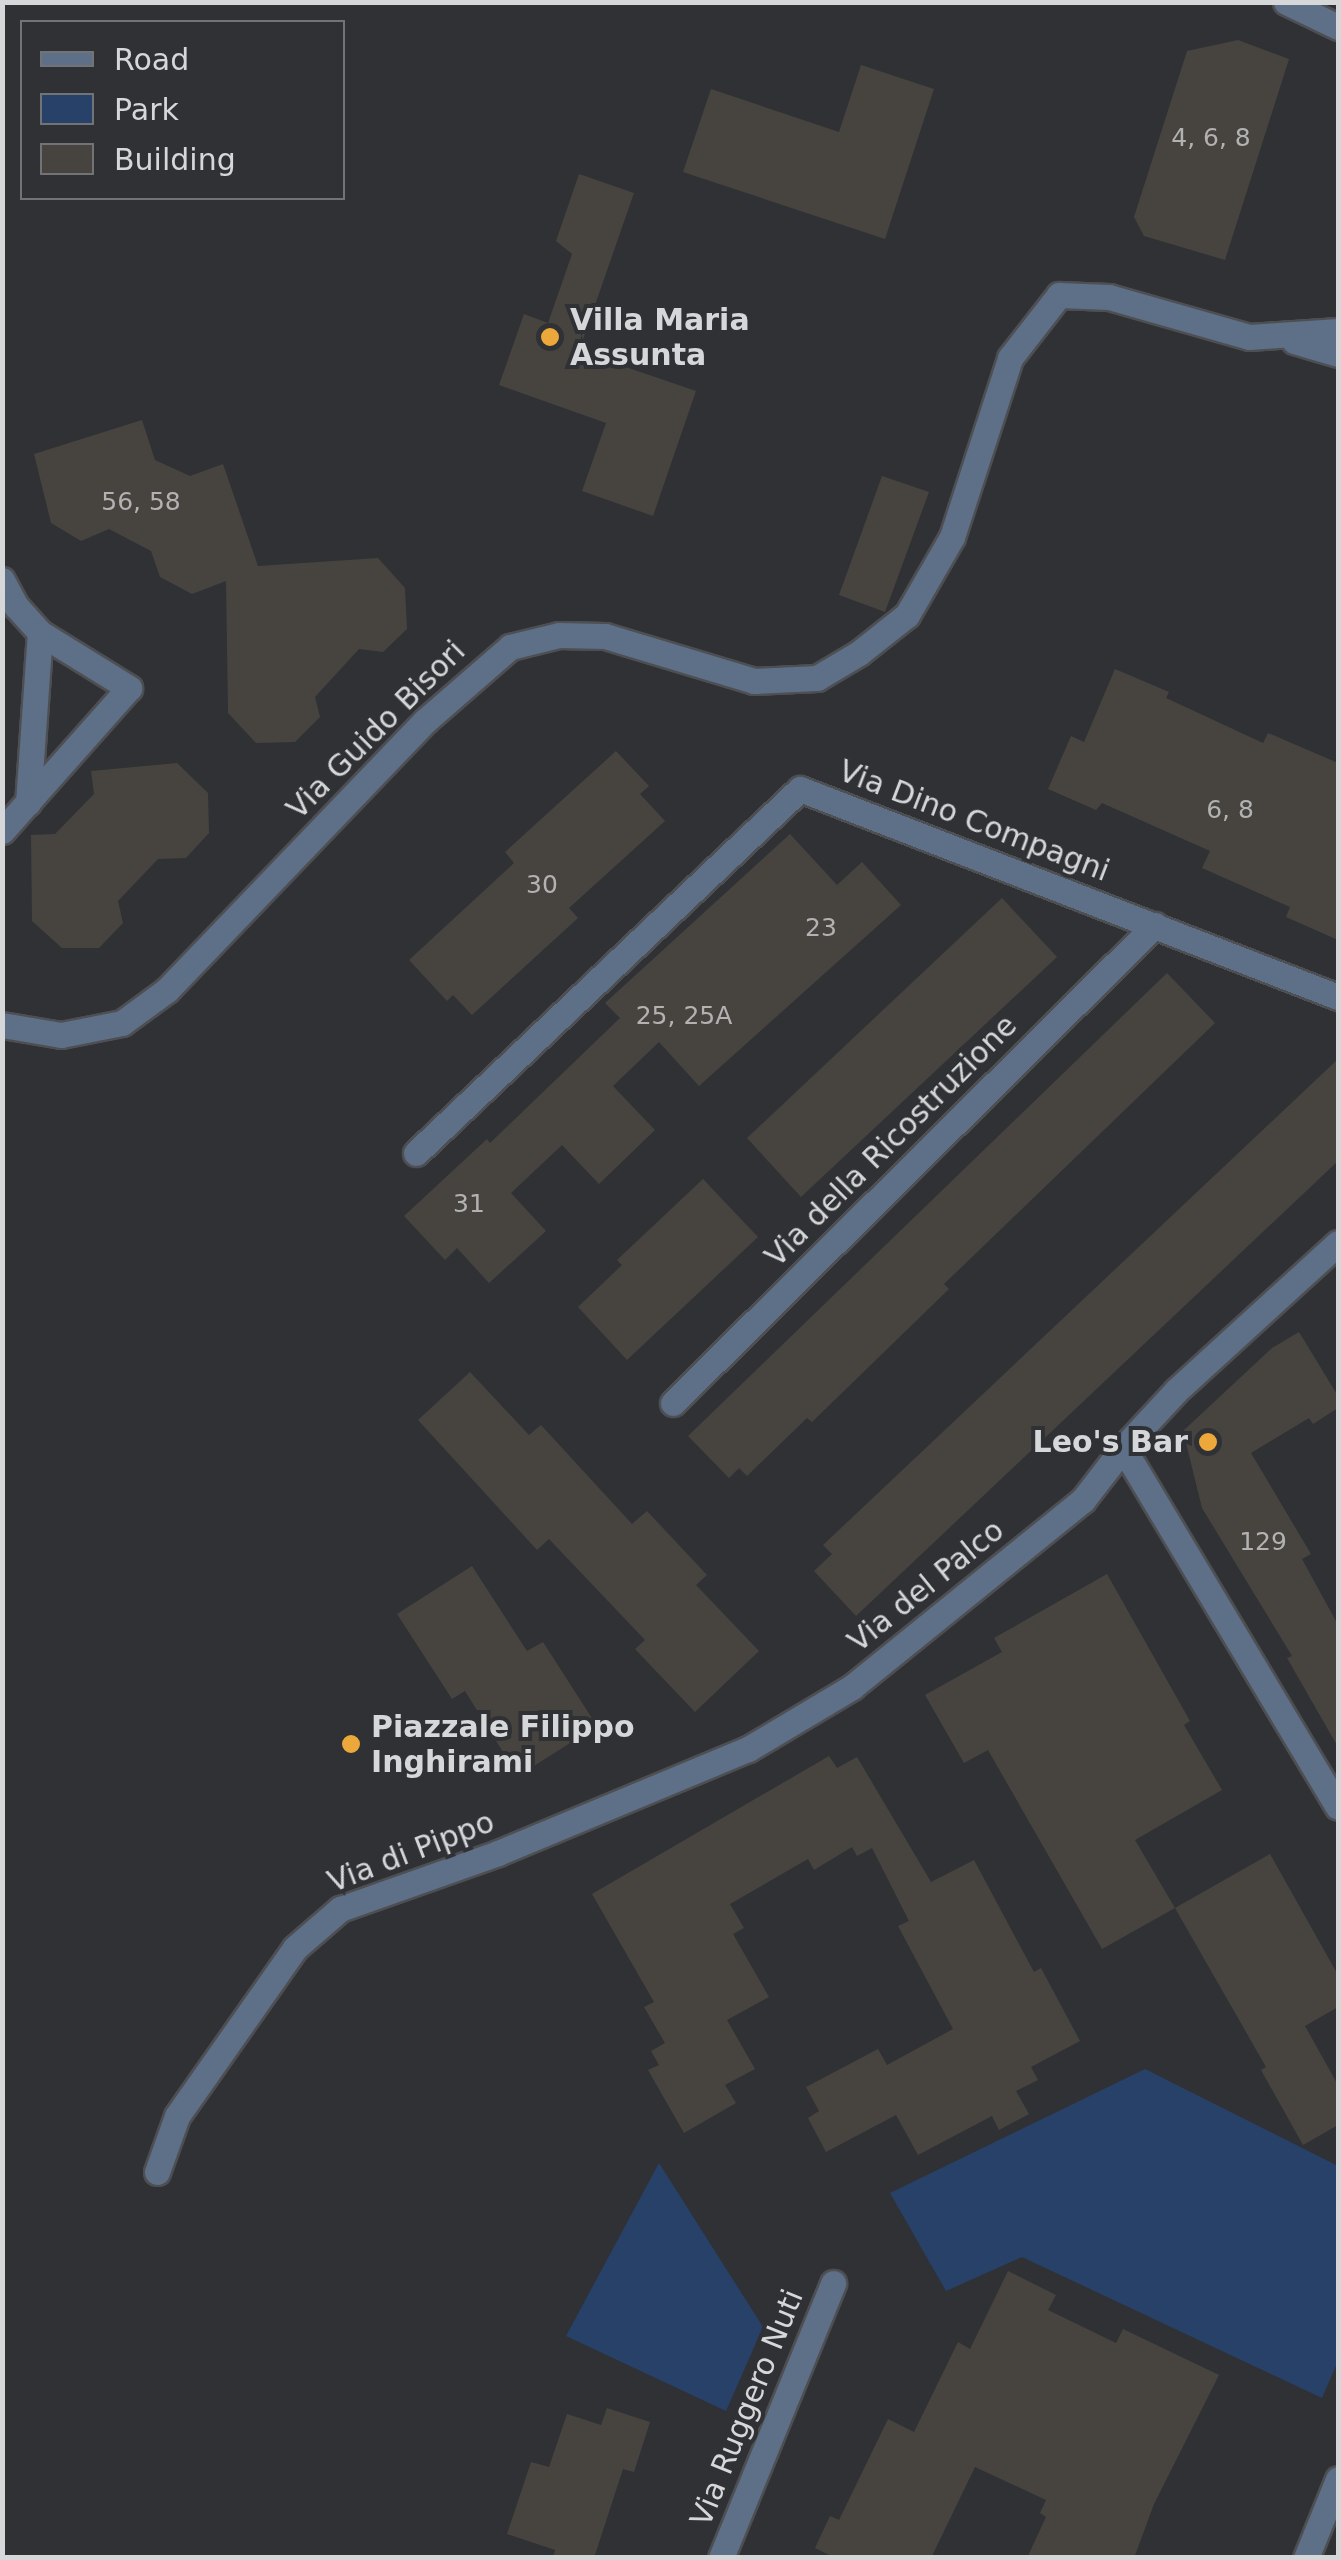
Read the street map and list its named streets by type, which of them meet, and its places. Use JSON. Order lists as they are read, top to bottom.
{
  "streets": {
    "street": [
      "Via Guido Bisori",
      "Via Dino Compagni",
      "Via della Ricostruzione",
      "Via del Palco",
      "Via di Pippo",
      "Via Ruggero Nuti"
    ]
  },
  "crossings": [
    ["Via Dino Compagni", "Via della Ricostruzione"],
    ["Via del Palco", "Via di Pippo"]
  ],
  "places": ["Villa Maria Assunta", "Leo's Bar", "Piazzale Filippo Inghirami"],
  "house_numbers": [
    "4, 6, 8",
    "56, 58",
    "6, 8",
    "30",
    "23",
    "25, 25A",
    "31",
    "129"
  ],
  "legend": ["Road", "Park", "Building"]
}
